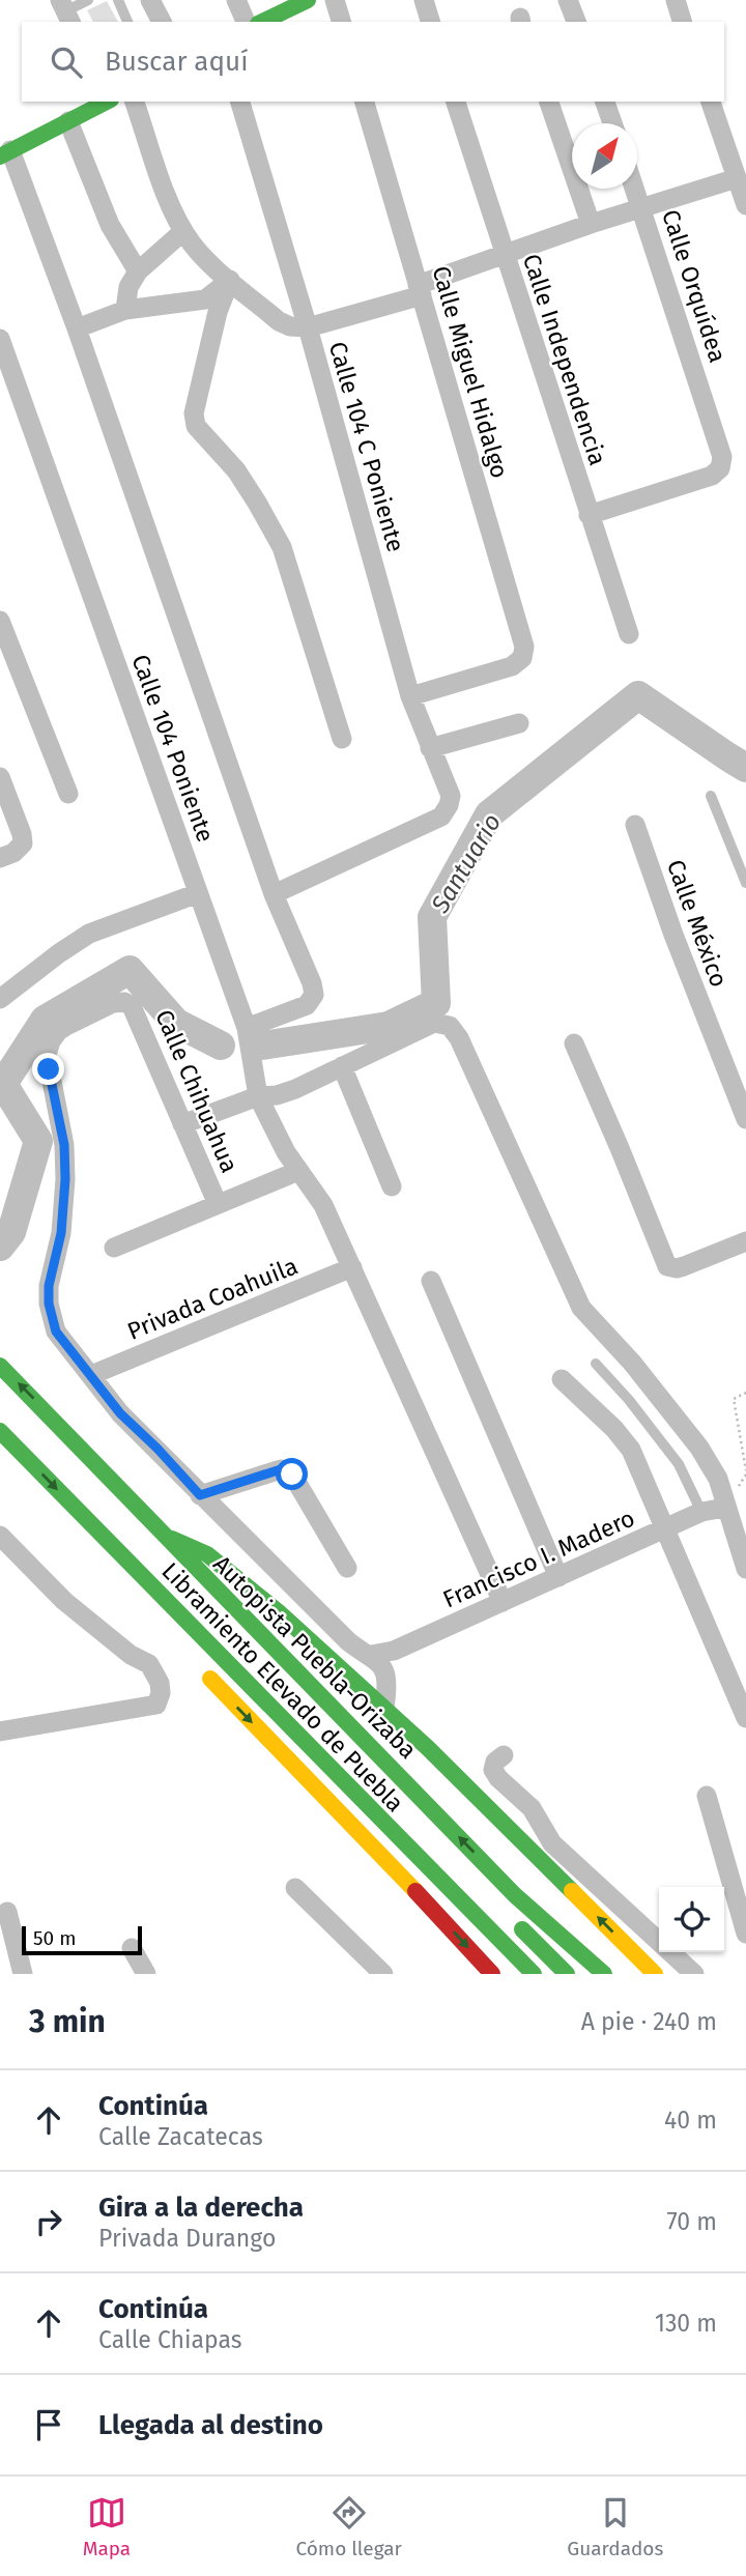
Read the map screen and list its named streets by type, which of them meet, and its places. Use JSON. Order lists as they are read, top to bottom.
{
  "streets": {
    "main road": ["Autopista Puebla-Orizaba", "Libramiento Elevado de Puebla"],
    "street": [
      "Calle Orquídea",
      "Calle Independencia",
      "Calle Miguel Hidalgo",
      "Calle 104 C Poniente",
      "Calle 104 Poniente",
      "Calle México",
      "Calle Chihuahua",
      "Privada Coahuila",
      "Francisco I. Madero"
    ]
  },
  "crossings": [
    ["Calle Orquídea", "Calle Independencia"],
    ["Calle Miguel Hidalgo", "Calle 104 C Poniente"],
    ["Calle 104 Poniente", "Privada Coahuila"],
    ["Calle 104 Poniente", "Francisco I. Madero"],
    ["Calle Chihuahua", "Privada Coahuila"]
  ],
  "water": ["Santuario"],
  "scale_bar": "50 m",
  "north": "top right",
  "page": {
    "search": "Buscar aquí",
    "scale": "50 m",
    "heading": ["3 min", "A pie · 240 m"],
    "list": [
      ["Continúa", "Calle Zacatecas", "40 m"],
      ["Gira a la derecha", "Privada Durango", "70 m"],
      ["Continúa", "Calle Chiapas", "130 m"],
      "Llegada al destino"
    ],
    "nav": ["Mapa", "Cómo llegar", "Guardados"]
  }
}
